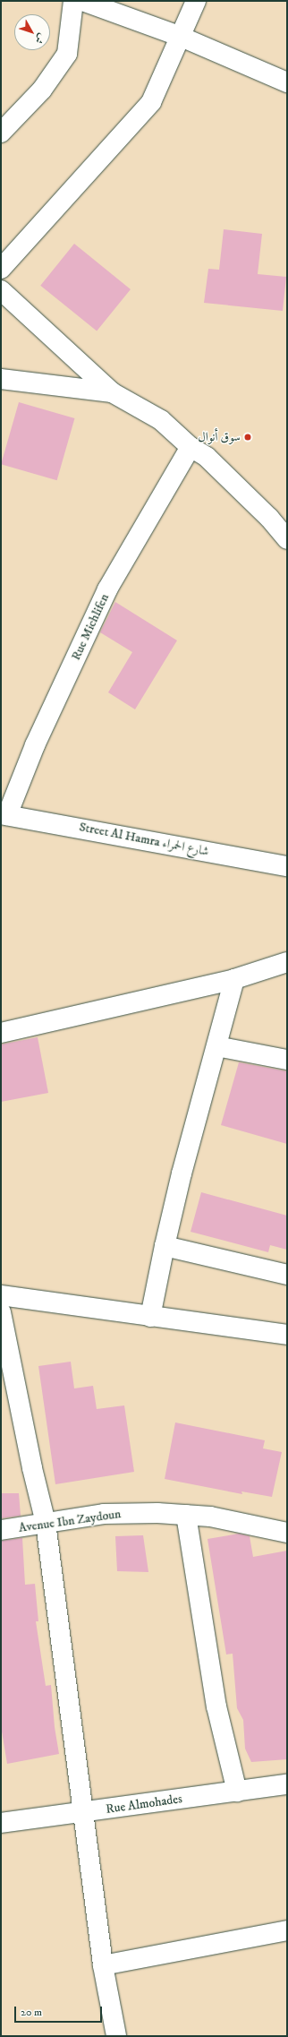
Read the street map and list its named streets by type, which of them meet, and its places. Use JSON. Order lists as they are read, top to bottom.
{
  "streets": {
    "street": [
      "Rue Michlifen",
      "Street Al Hamra شارع الحمراء",
      "Avenue Ibn Zaydoun",
      "Rue Almohades"
    ]
  },
  "crossings": [
    ["Rue Michlifen", "Street Al Hamra شارع الحمراء"]
  ],
  "places": ["سوق أنوال"],
  "scale_bar": "20 m",
  "north": "bottom right"
}
